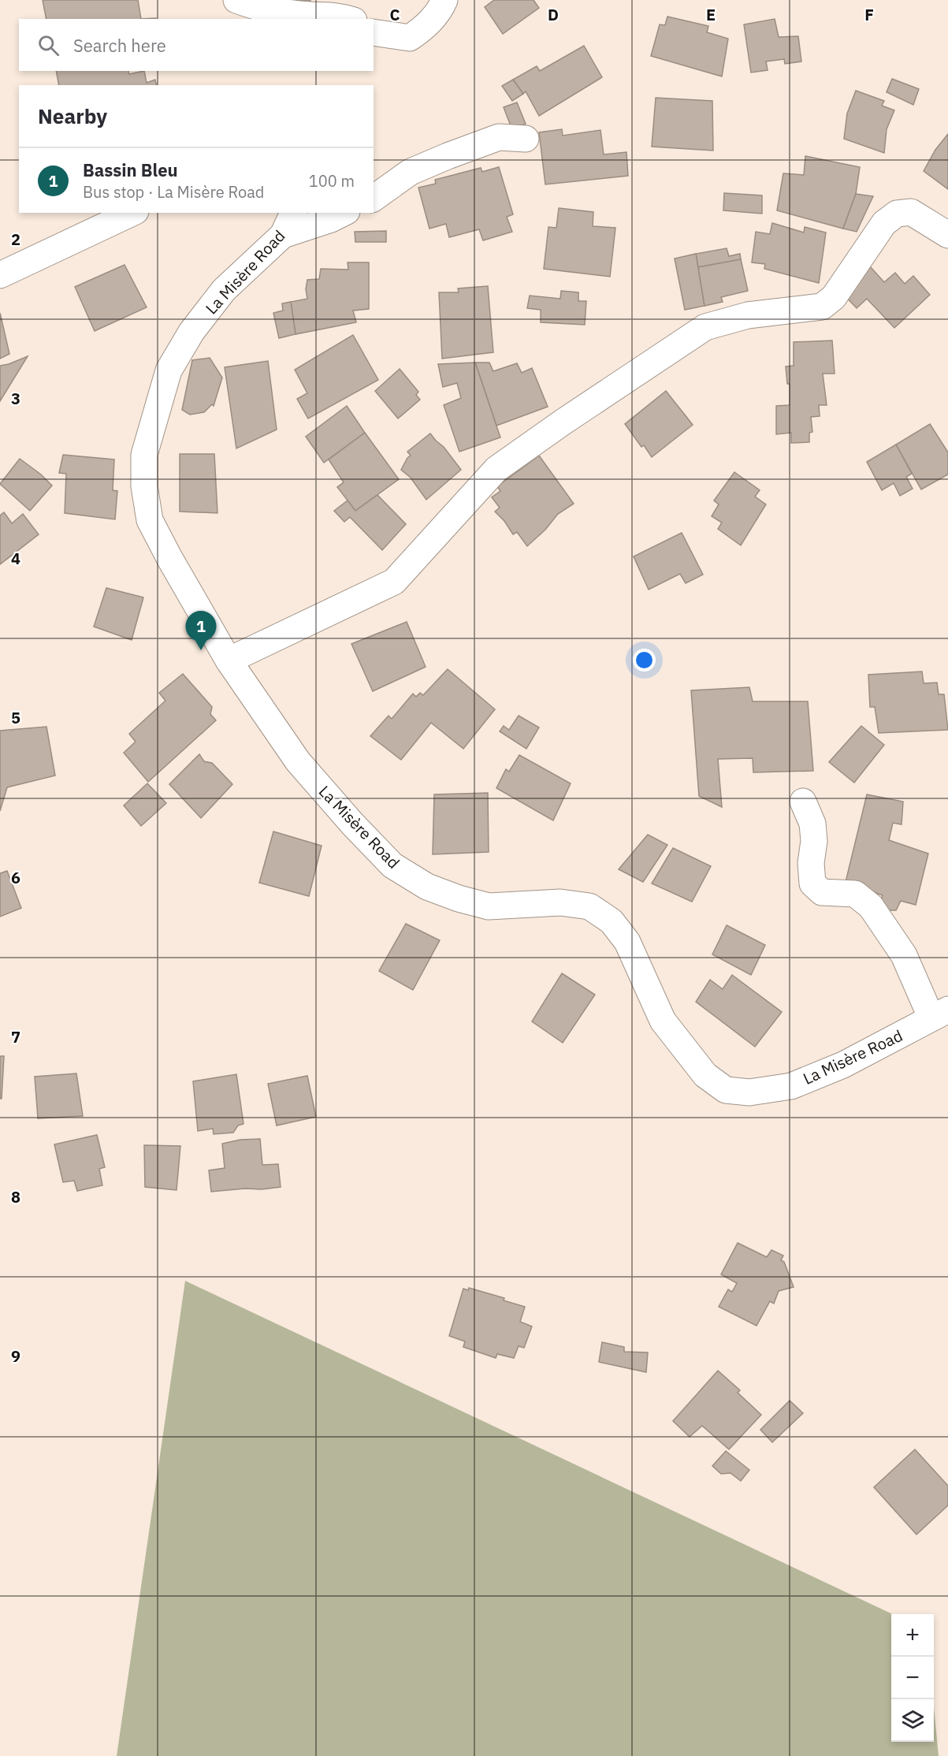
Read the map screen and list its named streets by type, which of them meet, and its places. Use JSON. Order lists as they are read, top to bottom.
{
  "streets": {
    "street": ["La Misère Road"]
  },
  "page": {
    "search": "Search here",
    "heading": "Nearby",
    "list": [
      {
        "mark": "1",
        "name": "Bassin Bleu",
        "note": "Bus stop · La Misère Road",
        "value": "100 m"
      }
    ],
    "pins": "1",
    "map_buttons": ["+", "−"]
  },
  "grid": {
    "columns": [
      "C",
      "D",
      "E",
      "F"
    ],
    "rows": [
      "2",
      "3",
      "4",
      "5",
      "6",
      "7",
      "8",
      "9"
    ]
  }
}
